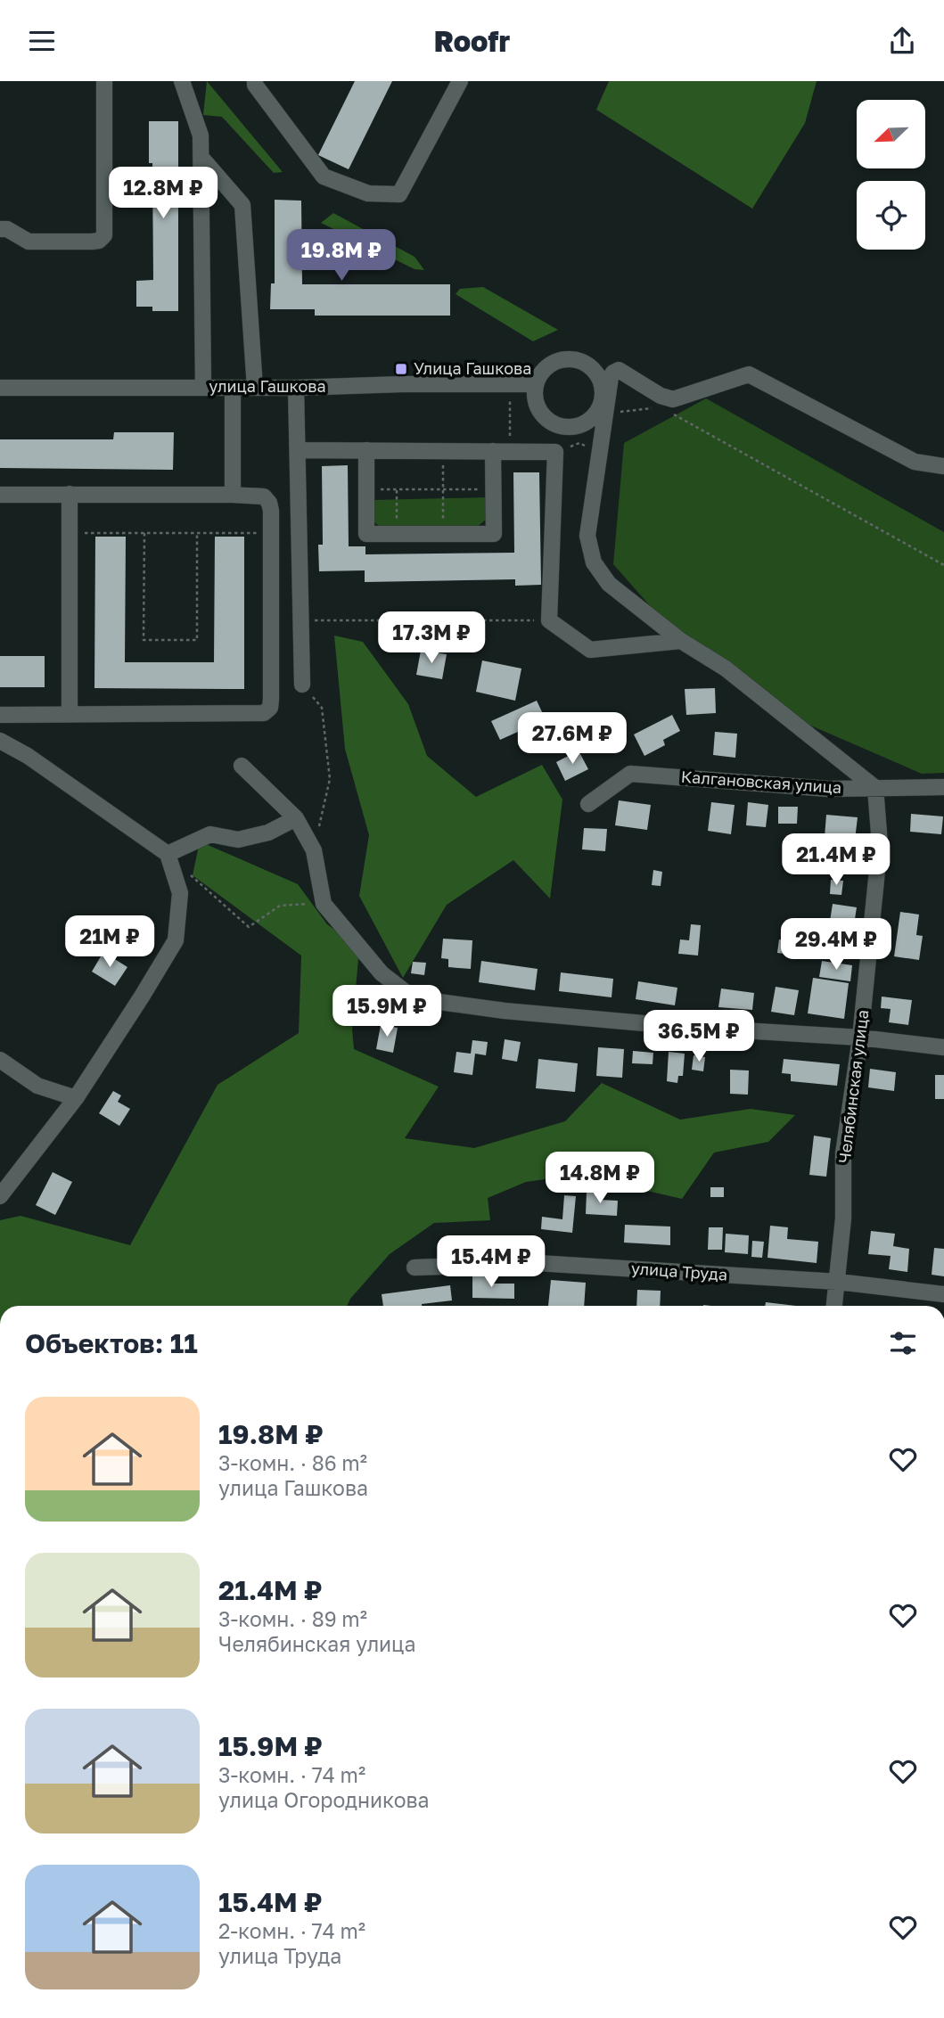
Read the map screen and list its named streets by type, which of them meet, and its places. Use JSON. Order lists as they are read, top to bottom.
{
  "streets": {
    "street": [
      "улица Гашкова",
      "Калгановская улица",
      "Челябинская улица",
      "улица Труда"
    ]
  },
  "crossings": [
    ["Калгановская улица", "Челябинская улица"],
    ["Челябинская улица", "улица Труда"]
  ],
  "places": {
    "transit": ["Улица Гашкова"]
  },
  "north": "bottom left",
  "page": {
    "header": "Roofr",
    "price": [
      "12.8M ₽",
      "19.8M ₽",
      "17.3M ₽",
      "27.6M ₽",
      "21.4M ₽",
      "21M ₽",
      "29.4M ₽",
      "15.9M ₽",
      "36.5M ₽",
      "14.8M ₽",
      "15.4M ₽"
    ],
    "heading": "Объектов: 11",
    "list": [
      {
        "name": "19.8M ₽",
        "note": "3-комн. · 86 m² · улица Гашкова"
      },
      {
        "name": "21.4M ₽",
        "note": "3-комн. · 89 m² · Челябинская улица"
      },
      {
        "name": "15.9M ₽",
        "note": "3-комн. · 74 m² · улица Огородникова"
      },
      {
        "name": "15.4M ₽",
        "note": "2-комн. · 74 m² · улица Труда"
      }
    ]
  }
}
